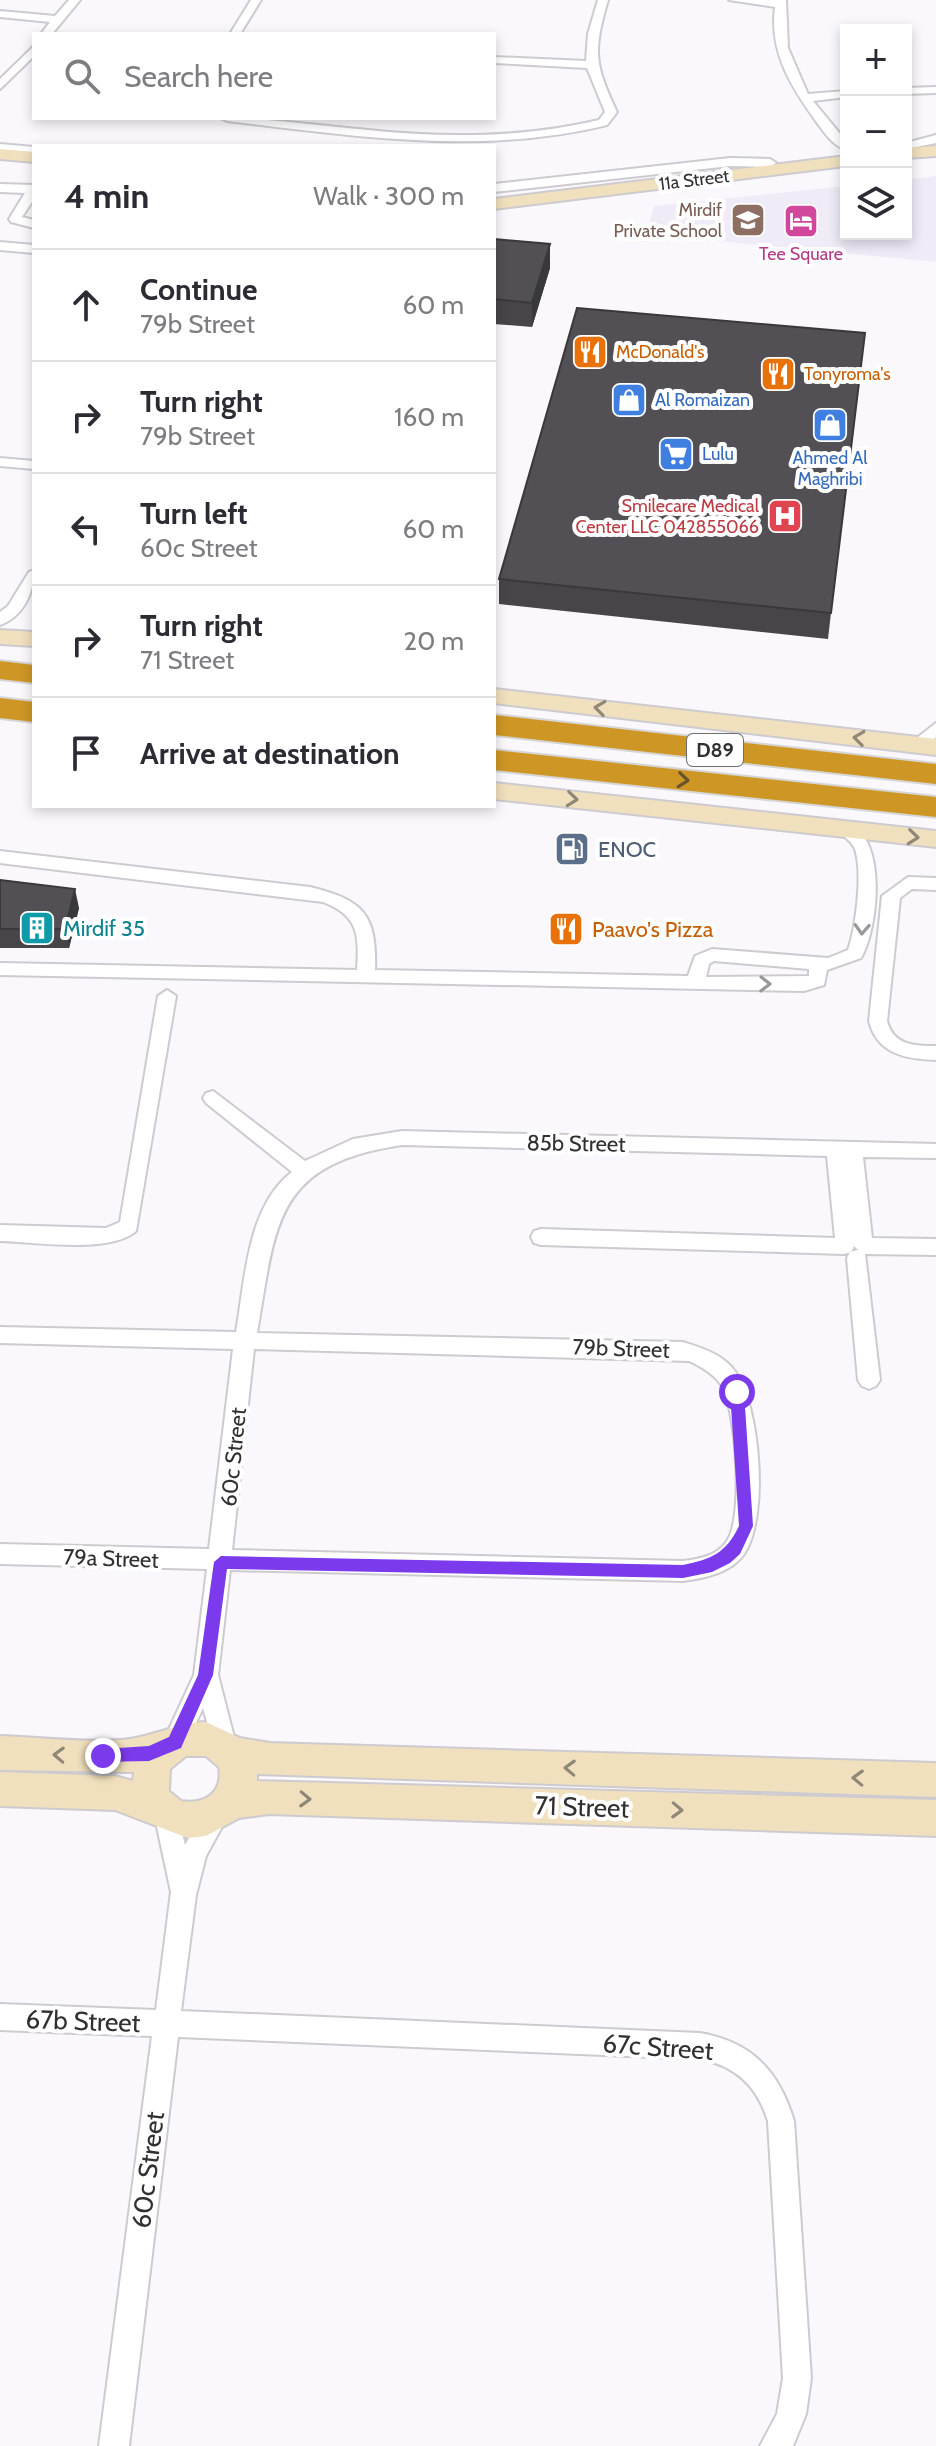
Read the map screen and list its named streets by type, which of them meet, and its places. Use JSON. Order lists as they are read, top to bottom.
{
  "streets": {
    "highway": ["D89"],
    "street": [
      "11a Street",
      "85b Street",
      "79b Street",
      "60c Street",
      "79a Street",
      "71 Street",
      "67b Street",
      "67c Street"
    ]
  },
  "crossings": [
    ["85b Street", "60c Street"],
    ["79b Street", "60c Street"],
    ["79b Street", "79a Street"],
    ["60c Street", "79a Street"],
    ["60c Street", "71 Street"],
    ["60c Street", "67b Street"],
    ["60c Street", "67c Street"],
    ["67b Street", "67c Street"]
  ],
  "places": {
    "school or university": ["Mirdif Private School"],
    "hotel": ["Tee Square"],
    "restaurant": ["McDonald's", "Tonyroma's", "Paavo's Pizza"],
    "shop": ["Al Romaizan", "Ahmed Al Maghribi"],
    "supermarket": ["Lulu"],
    "hospital": ["Smilecare Medical Center LLC 042855066"],
    "fuel station": ["ENOC"],
    "building": ["Mirdif 35"]
  },
  "page": {
    "map_buttons": ["+", "−"],
    "search": "Search here",
    "heading": ["4 min", "Walk · 300 m"],
    "list": [
      ["Continue", "79b Street", "60 m"],
      ["Turn right", "79b Street", "160 m"],
      ["Turn left", "60c Street", "60 m"],
      ["Turn right", "71 Street", "20 m"],
      "Arrive at destination"
    ]
  }
}
